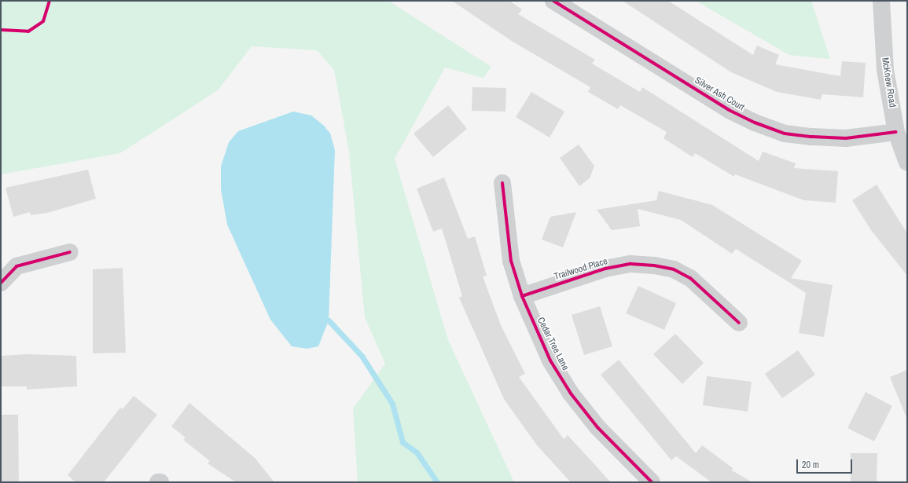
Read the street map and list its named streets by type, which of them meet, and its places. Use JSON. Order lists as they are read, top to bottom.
{
  "streets": {
    "street": [
      "McKnew Road",
      "Silver Ash Court",
      "Trailwood Place",
      "Cedar Tree Lane"
    ]
  },
  "crossings": [
    ["McKnew Road", "Silver Ash Court"],
    ["Trailwood Place", "Cedar Tree Lane"]
  ],
  "scale_bar": "20 m"
}
